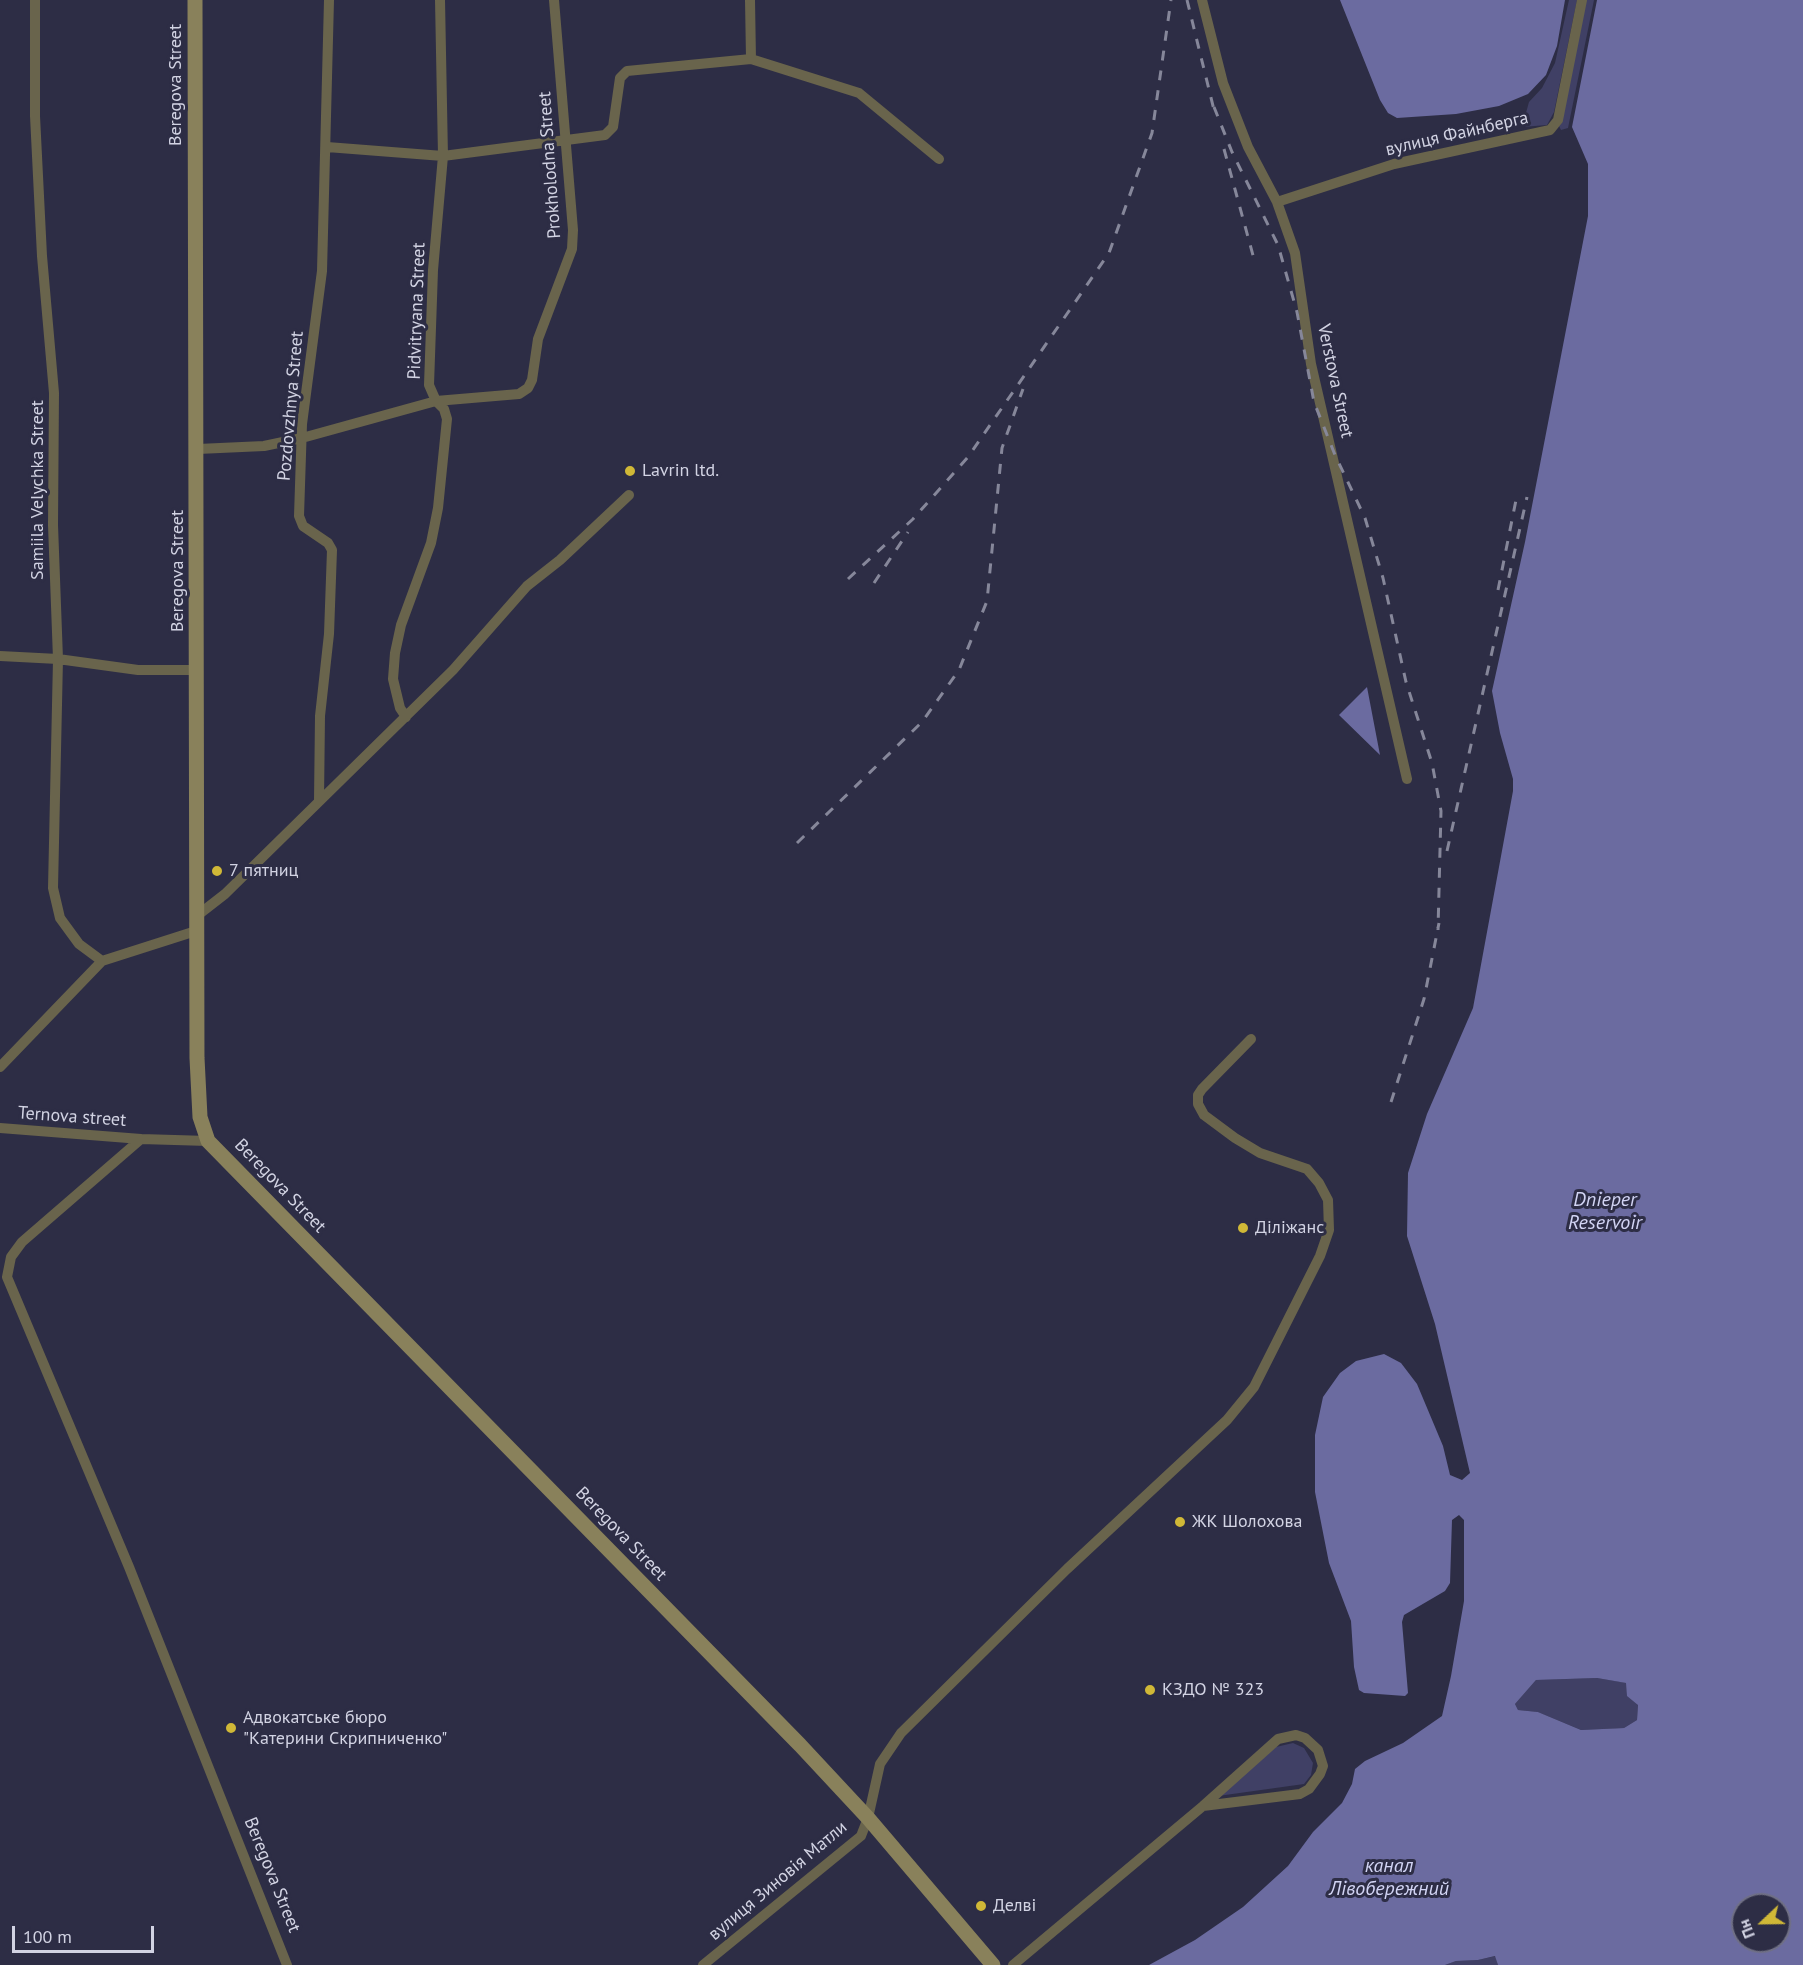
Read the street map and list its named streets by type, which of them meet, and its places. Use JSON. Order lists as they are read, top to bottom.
{
  "streets": {
    "street": [
      "Beregova Street",
      "вулиця Файнберга",
      "Prokholodna Street",
      "Pidvitryana Street",
      "Verstova Street",
      "Pozdovzhnya Street",
      "Samiila Velychka Street",
      "Ternova street",
      "вулиця Зиновія Матли"
    ]
  },
  "crossings": [
    ["Beregova Street", "Ternova street"],
    ["Beregova Street", "вулиця Зиновія Матли"],
    ["вулиця Файнберга", "Verstova Street"],
    ["Prokholodna Street", "Pidvitryana Street"]
  ],
  "water": ["Dnieper Reservoir", "канал Лівобережний"],
  "places": [
    "Lavrin ltd.",
    "7 пятниц",
    "Діліжанс",
    "ЖК Шолохова",
    "КЗДО № 323",
    "Адвокатське бюро \"Катерини Скрипниченко\"",
    "Делві"
  ],
  "scale_bar": "100 m",
  "north": "left"
}
